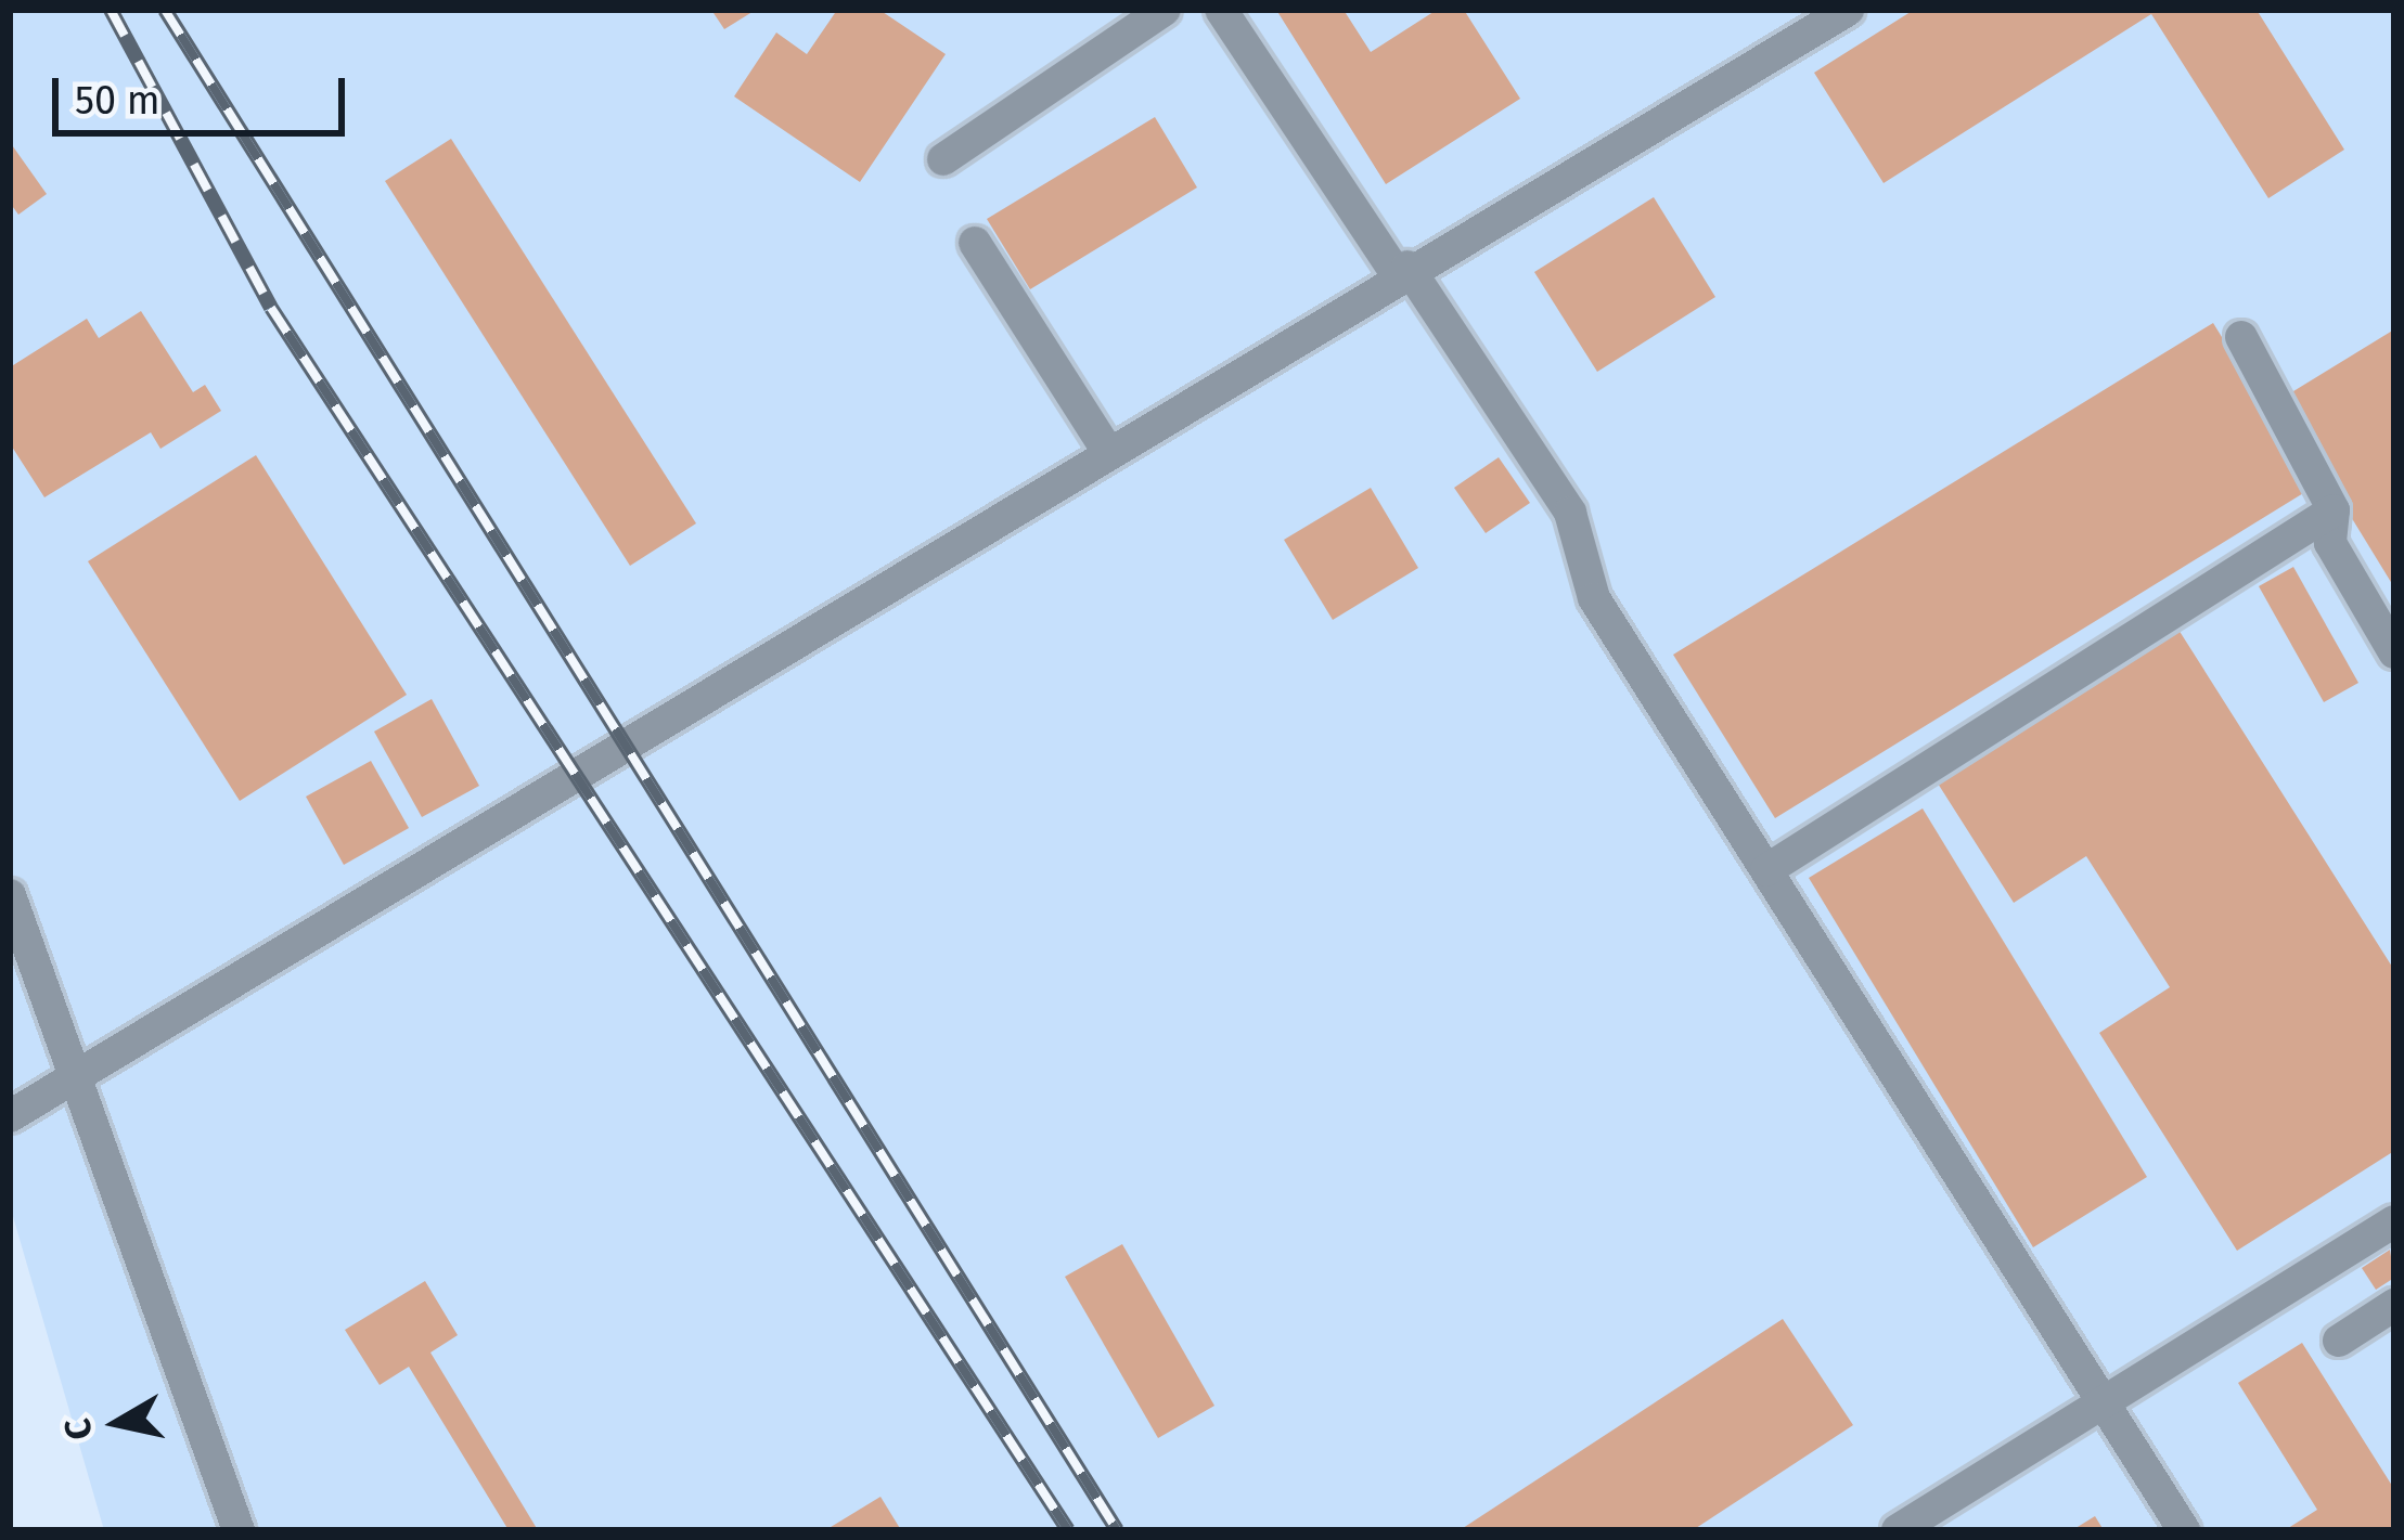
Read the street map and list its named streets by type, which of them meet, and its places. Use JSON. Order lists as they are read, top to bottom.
{
  "scale_bar": "50 m",
  "north": "left"
}
